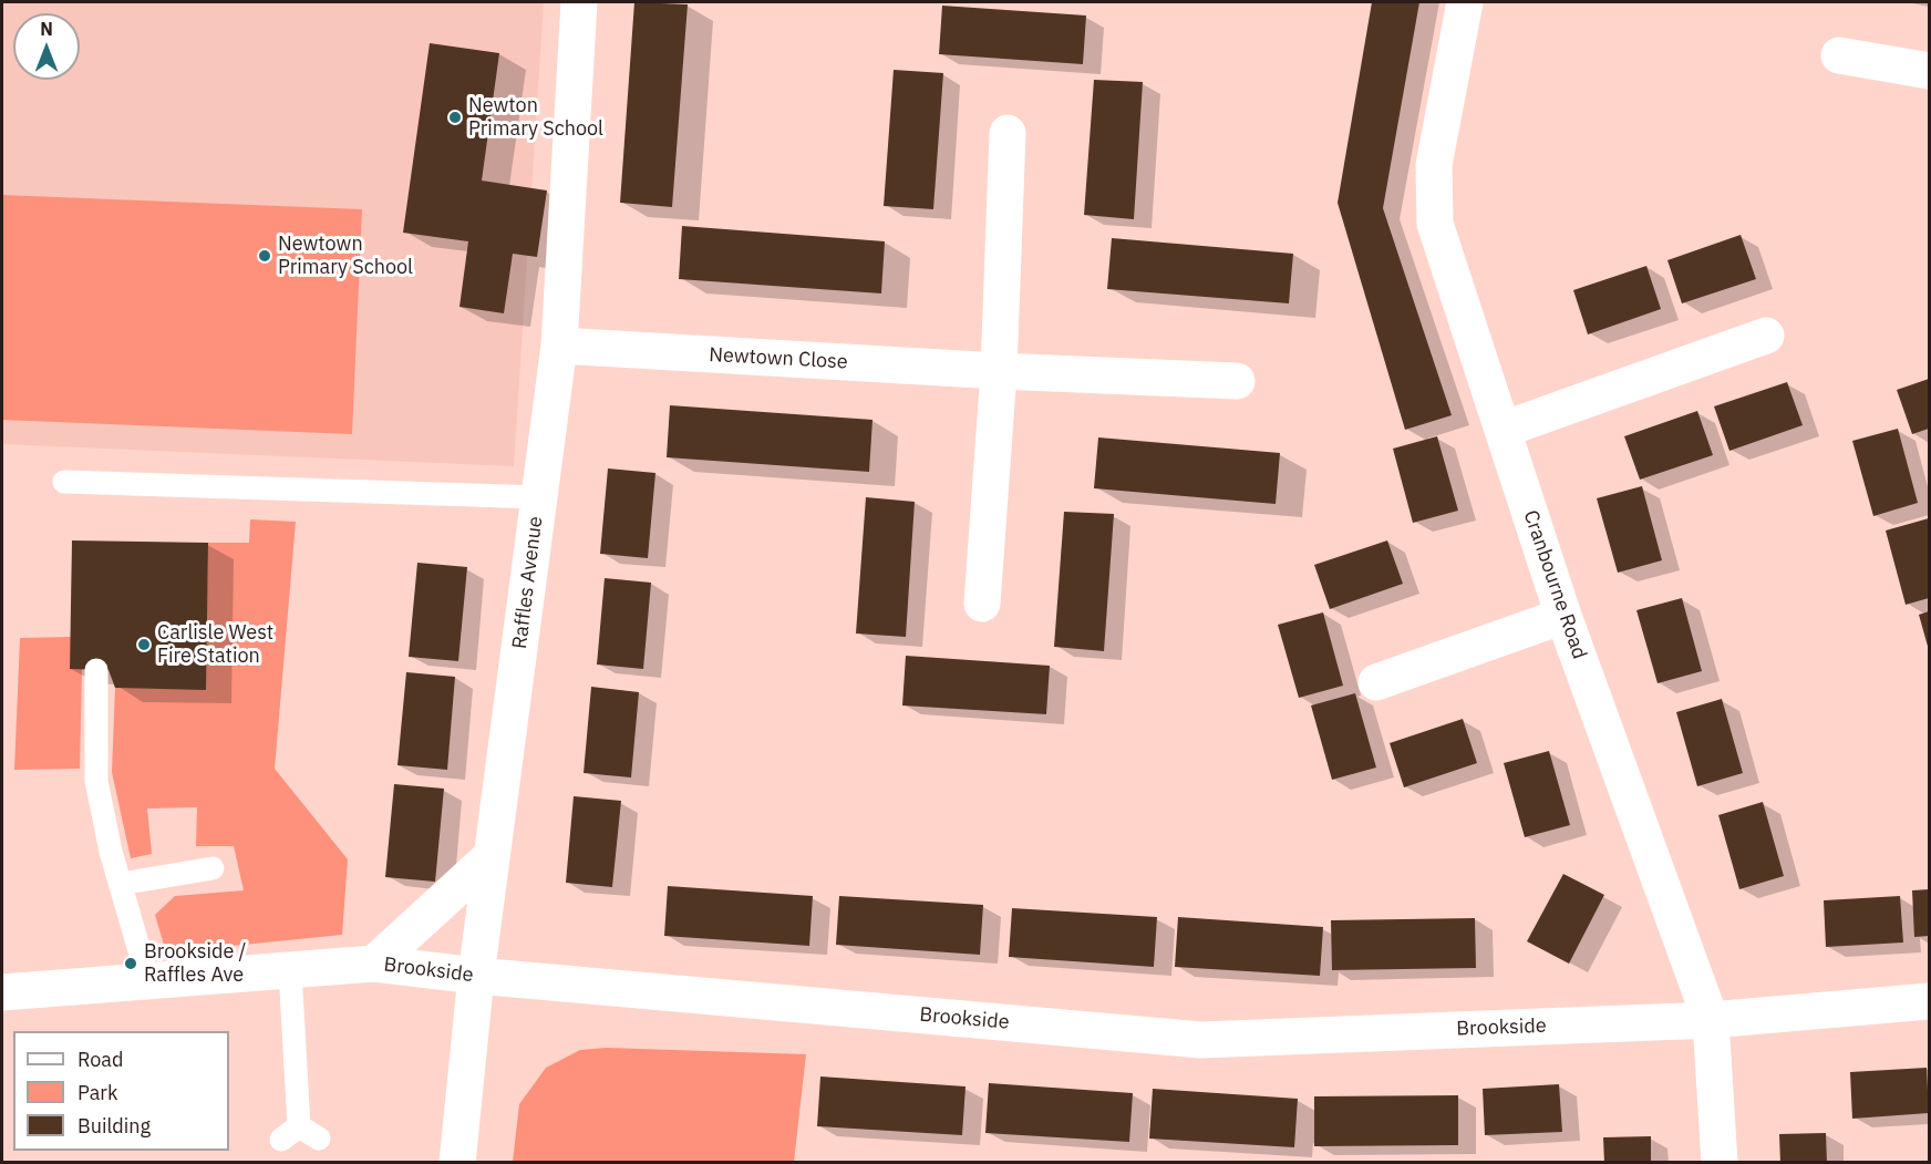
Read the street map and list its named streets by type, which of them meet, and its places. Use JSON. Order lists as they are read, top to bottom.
{
  "streets": {
    "street": [
      "Newtown Close",
      "Raffles Avenue",
      "Cranbourne Road",
      "Brookside"
    ]
  },
  "crossings": [
    ["Newtown Close", "Raffles Avenue"],
    ["Raffles Avenue", "Brookside"],
    ["Cranbourne Road", "Brookside"]
  ],
  "places": [
    "Newton Primary School",
    "Newtown Primary School",
    "Carlisle West Fire Station",
    "Brookside / Raffles Ave"
  ],
  "legend": ["Road", "Park", "Building"],
  "north": "top"
}
